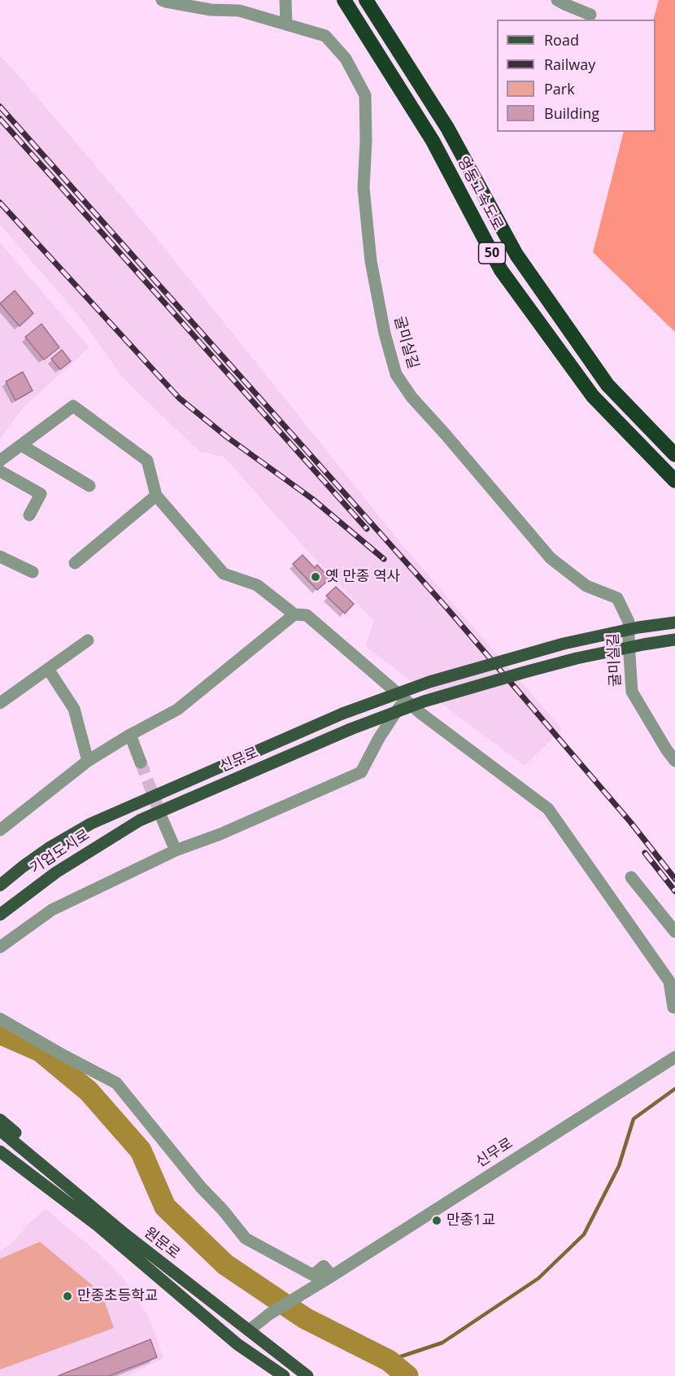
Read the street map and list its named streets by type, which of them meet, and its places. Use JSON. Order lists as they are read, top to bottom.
{
  "streets": {
    "highway": ["영동고속도로", "50"],
    "main road": ["신무로", "기업도시로", "원문로"],
    "street": ["굴미실길"]
  },
  "crossings": [
    ["신무로", "기업도시로"],
    ["신무로", "원문로"]
  ],
  "places": ["옛 만종 역사", "만종1교", "만종초등학교"],
  "legend": [
    "Road",
    "Railway",
    "Park",
    "Building"
  ]
}
